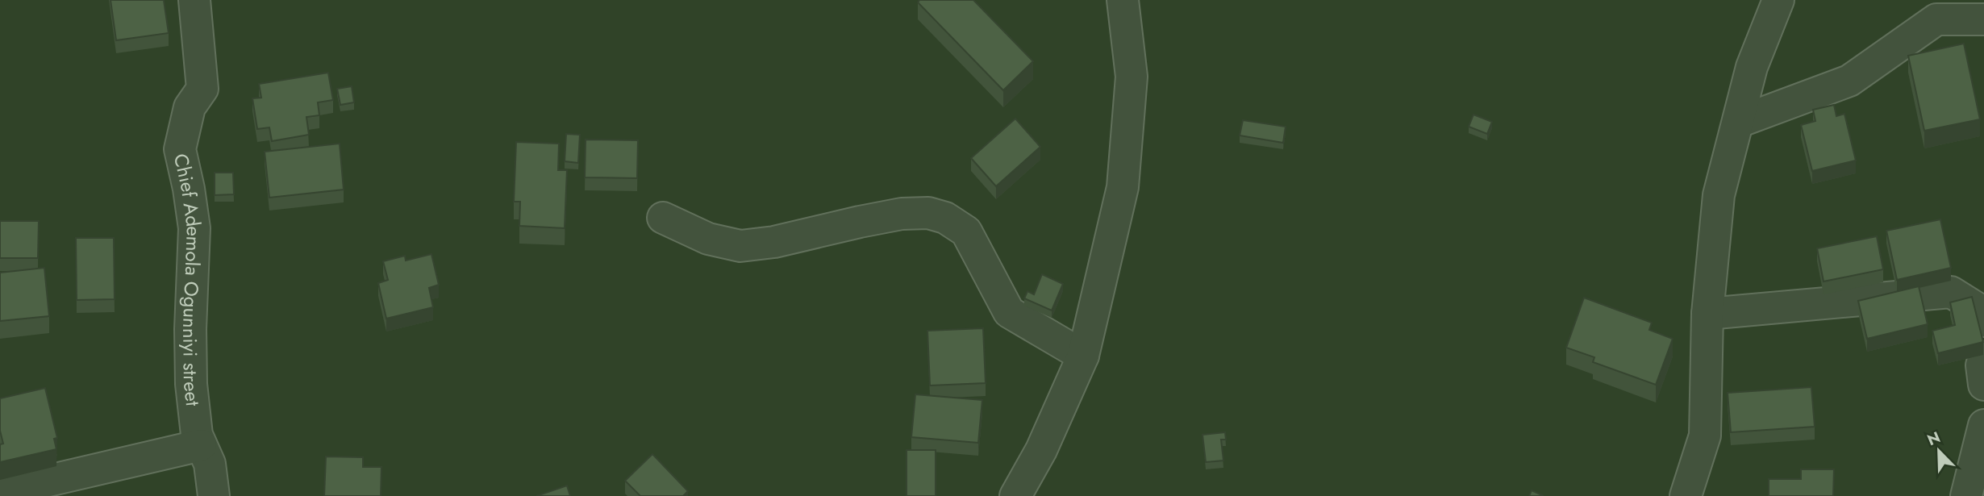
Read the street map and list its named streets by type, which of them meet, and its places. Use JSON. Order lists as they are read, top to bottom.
{
  "streets": {
    "street": ["Chief Ademola Ogunniyi street"]
  },
  "north": "top left"
}
